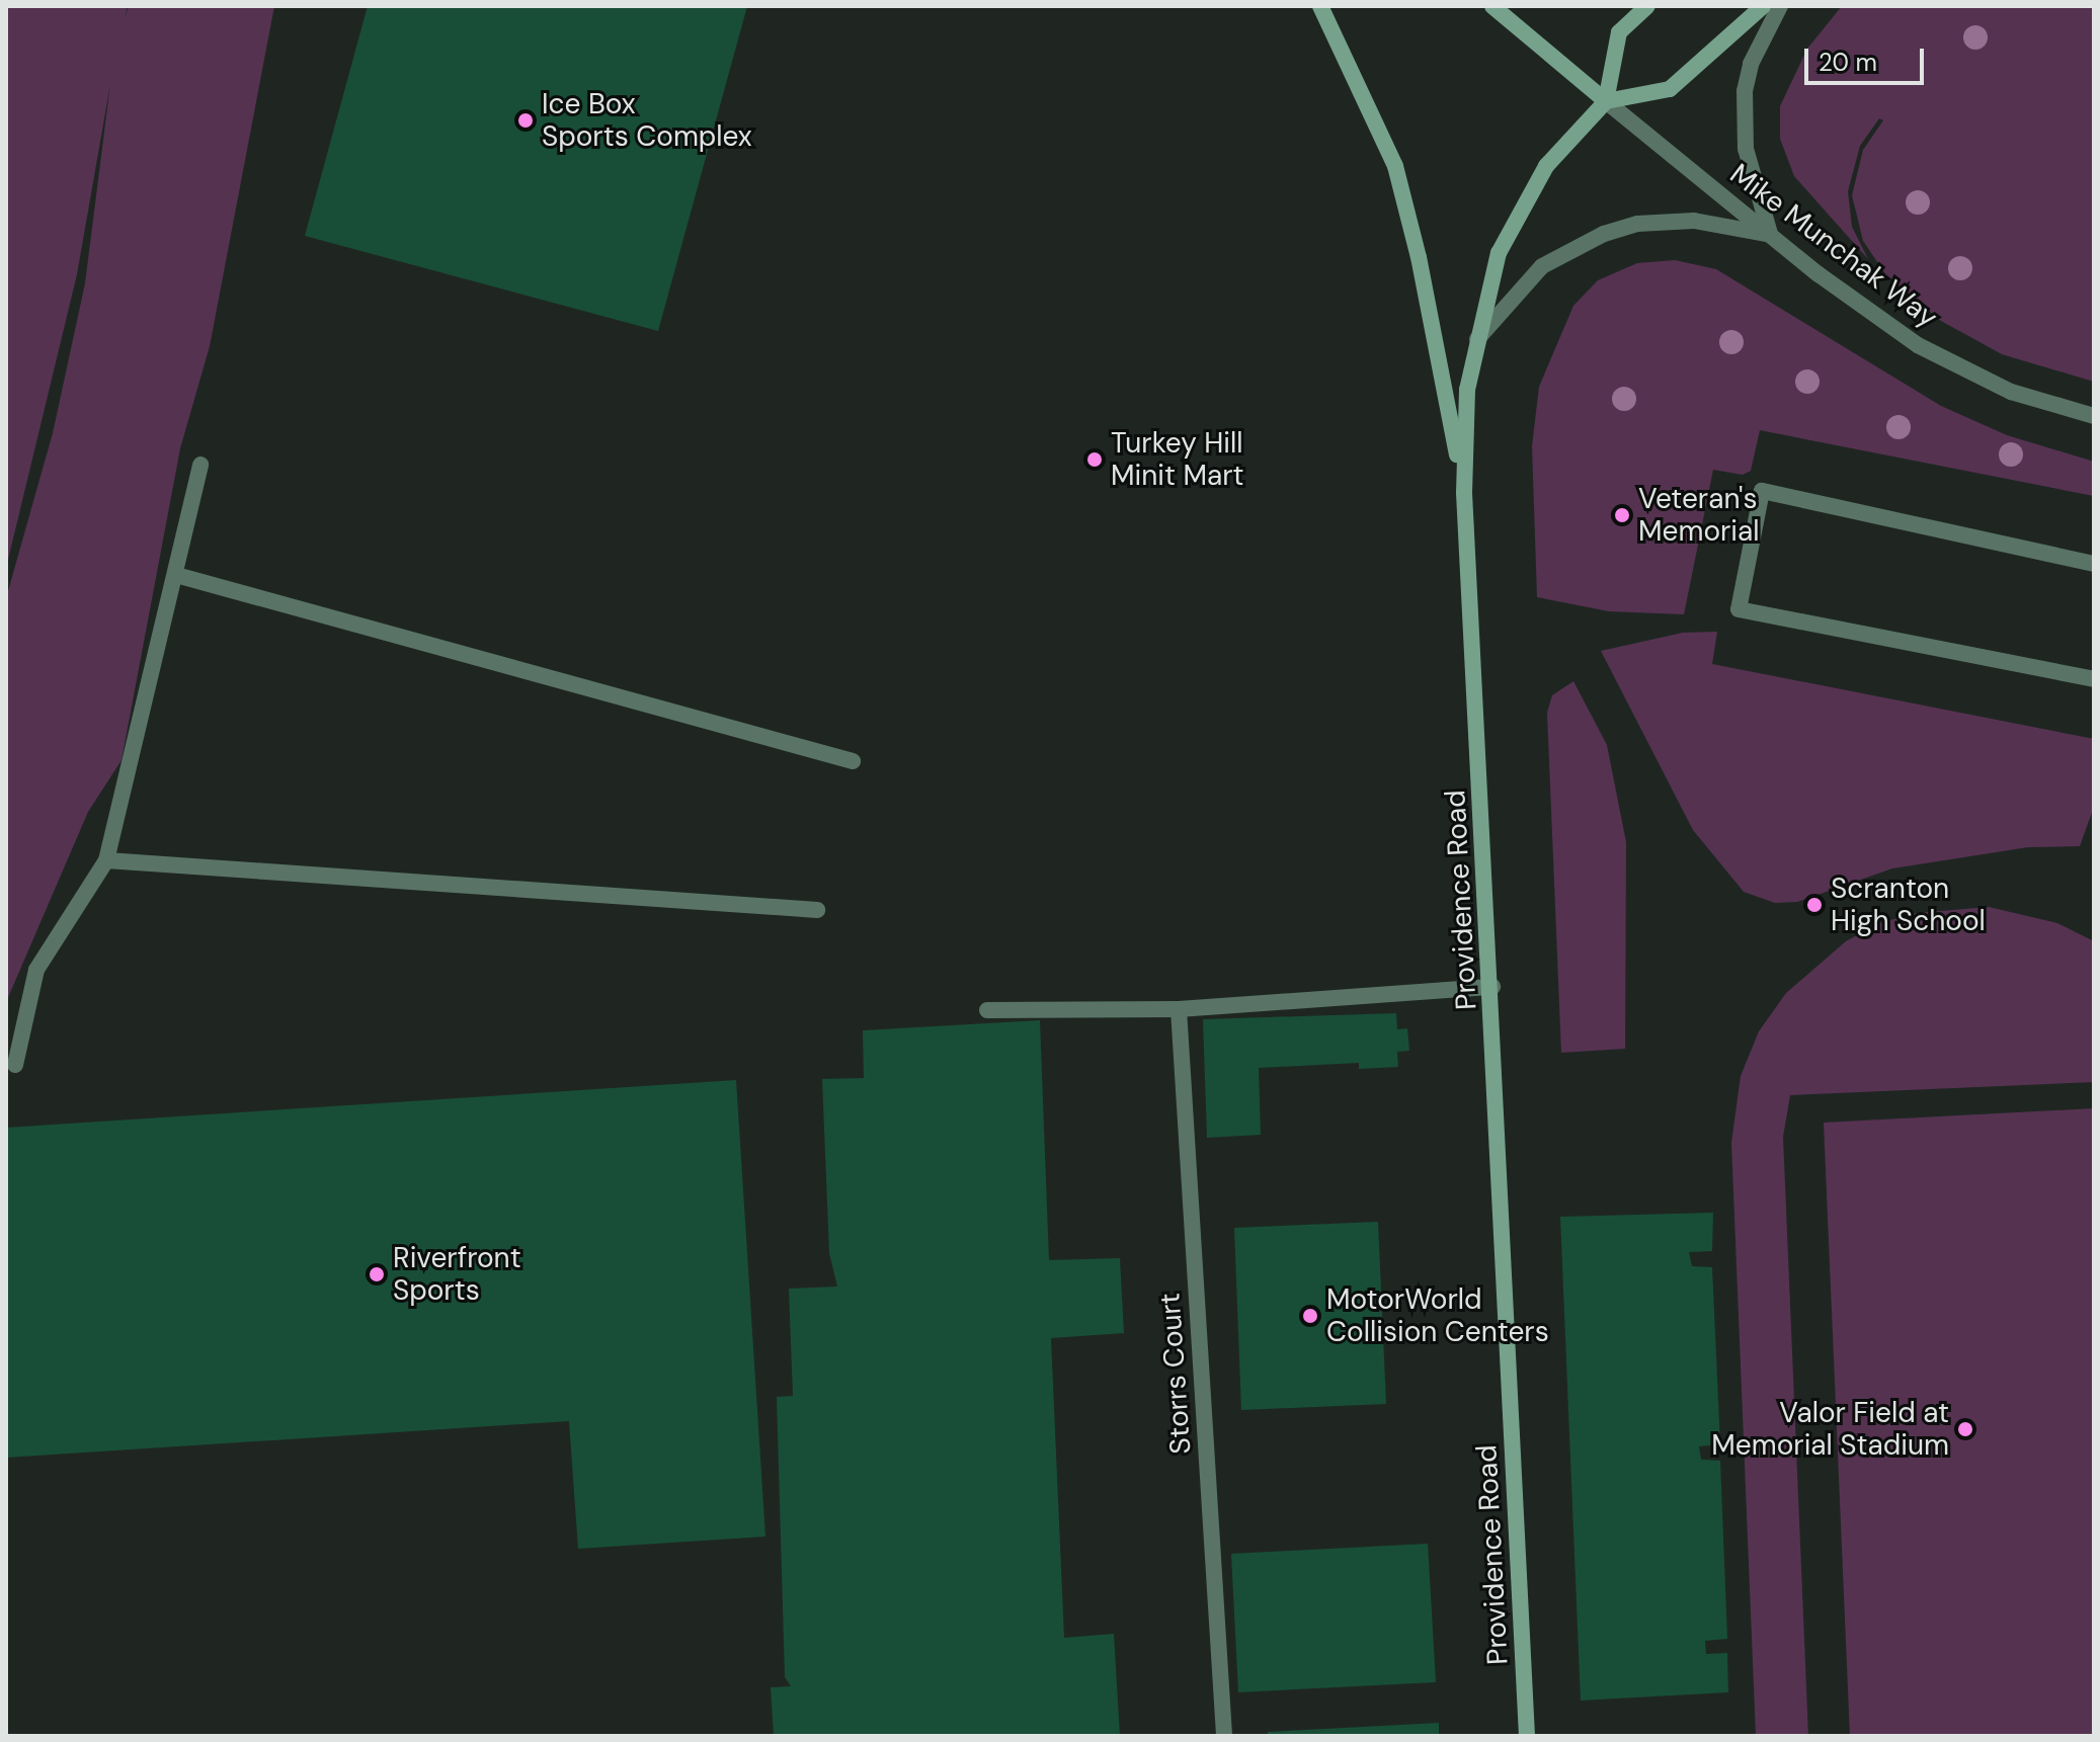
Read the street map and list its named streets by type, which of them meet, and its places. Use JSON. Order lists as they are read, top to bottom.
{
  "streets": {
    "main road": ["Providence Road"],
    "lane": ["Mike Munchak Way", "Storrs Court"]
  },
  "crossings": [
    ["Mike Munchak Way", "Providence Road"]
  ],
  "places": [
    "Ice Box Sports Complex",
    "Turkey Hill Minit Mart",
    "Veteran's Memorial",
    "Scranton High School",
    "Riverfront Sports",
    "MotorWorld Collision Centers",
    "Valor Field at Memorial Stadium"
  ],
  "scale_bar": "20 m"
}
